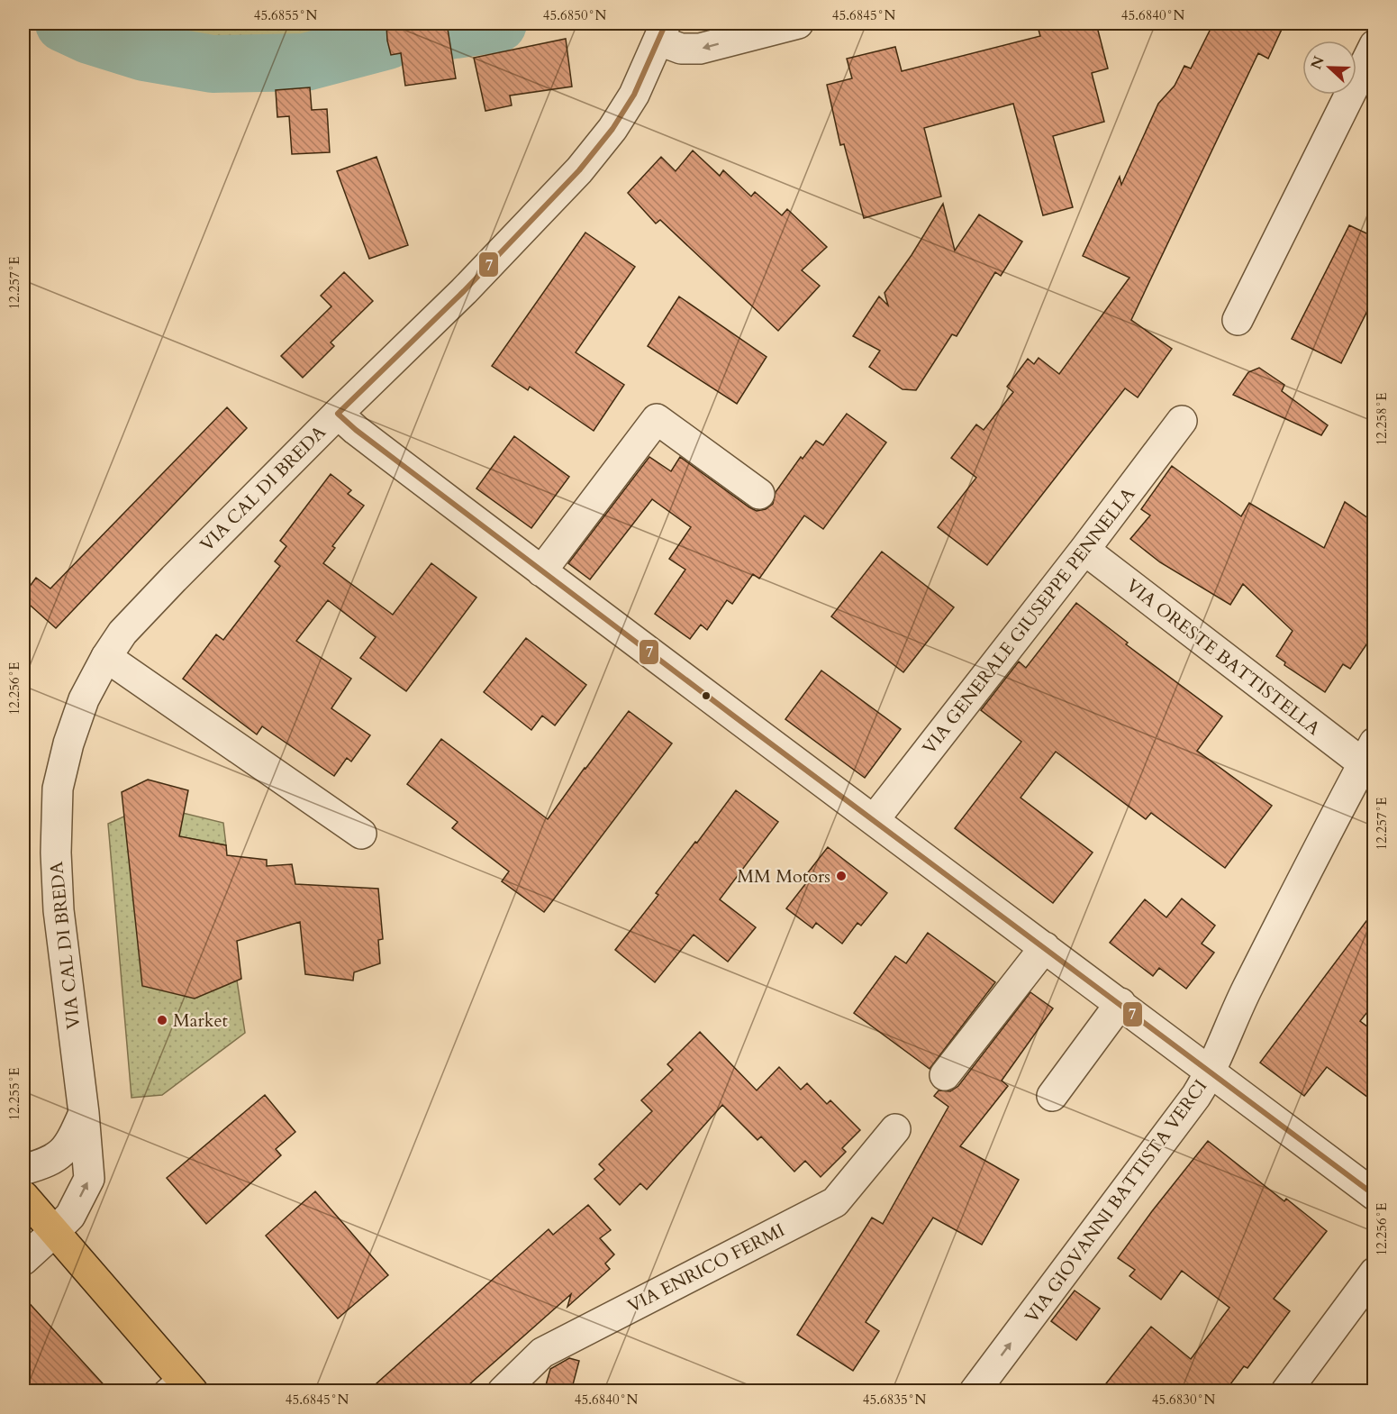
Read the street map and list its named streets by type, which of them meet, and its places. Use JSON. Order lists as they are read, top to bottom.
{
  "streets": {
    "street": [
      "VIA CAL DI BREDA",
      "VIA GENERALE GIUSEPPE PENNELLA",
      "VIA ORESTE BATTISTELLA",
      "VIA GIOVANNI BATTISTA VERCI",
      "VIA ENRICO FERMI"
    ]
  },
  "crossings": [
    ["VIA GENERALE GIUSEPPE PENNELLA", "VIA ORESTE BATTISTELLA"],
    ["VIA ORESTE BATTISTELLA", "VIA GIOVANNI BATTISTA VERCI"]
  ],
  "places": ["MM Motors", "Market"],
  "lines": ["transit line 7"],
  "north": "left",
  "coordinates": [
    "45.6855°N",
    "45.6850°N",
    "45.6845°N",
    "45.6840°N",
    "12.257°E",
    "12.258°E",
    "12.256°E",
    "12.255°E",
    "45.6835°N",
    "45.6830°N"
  ]
}
